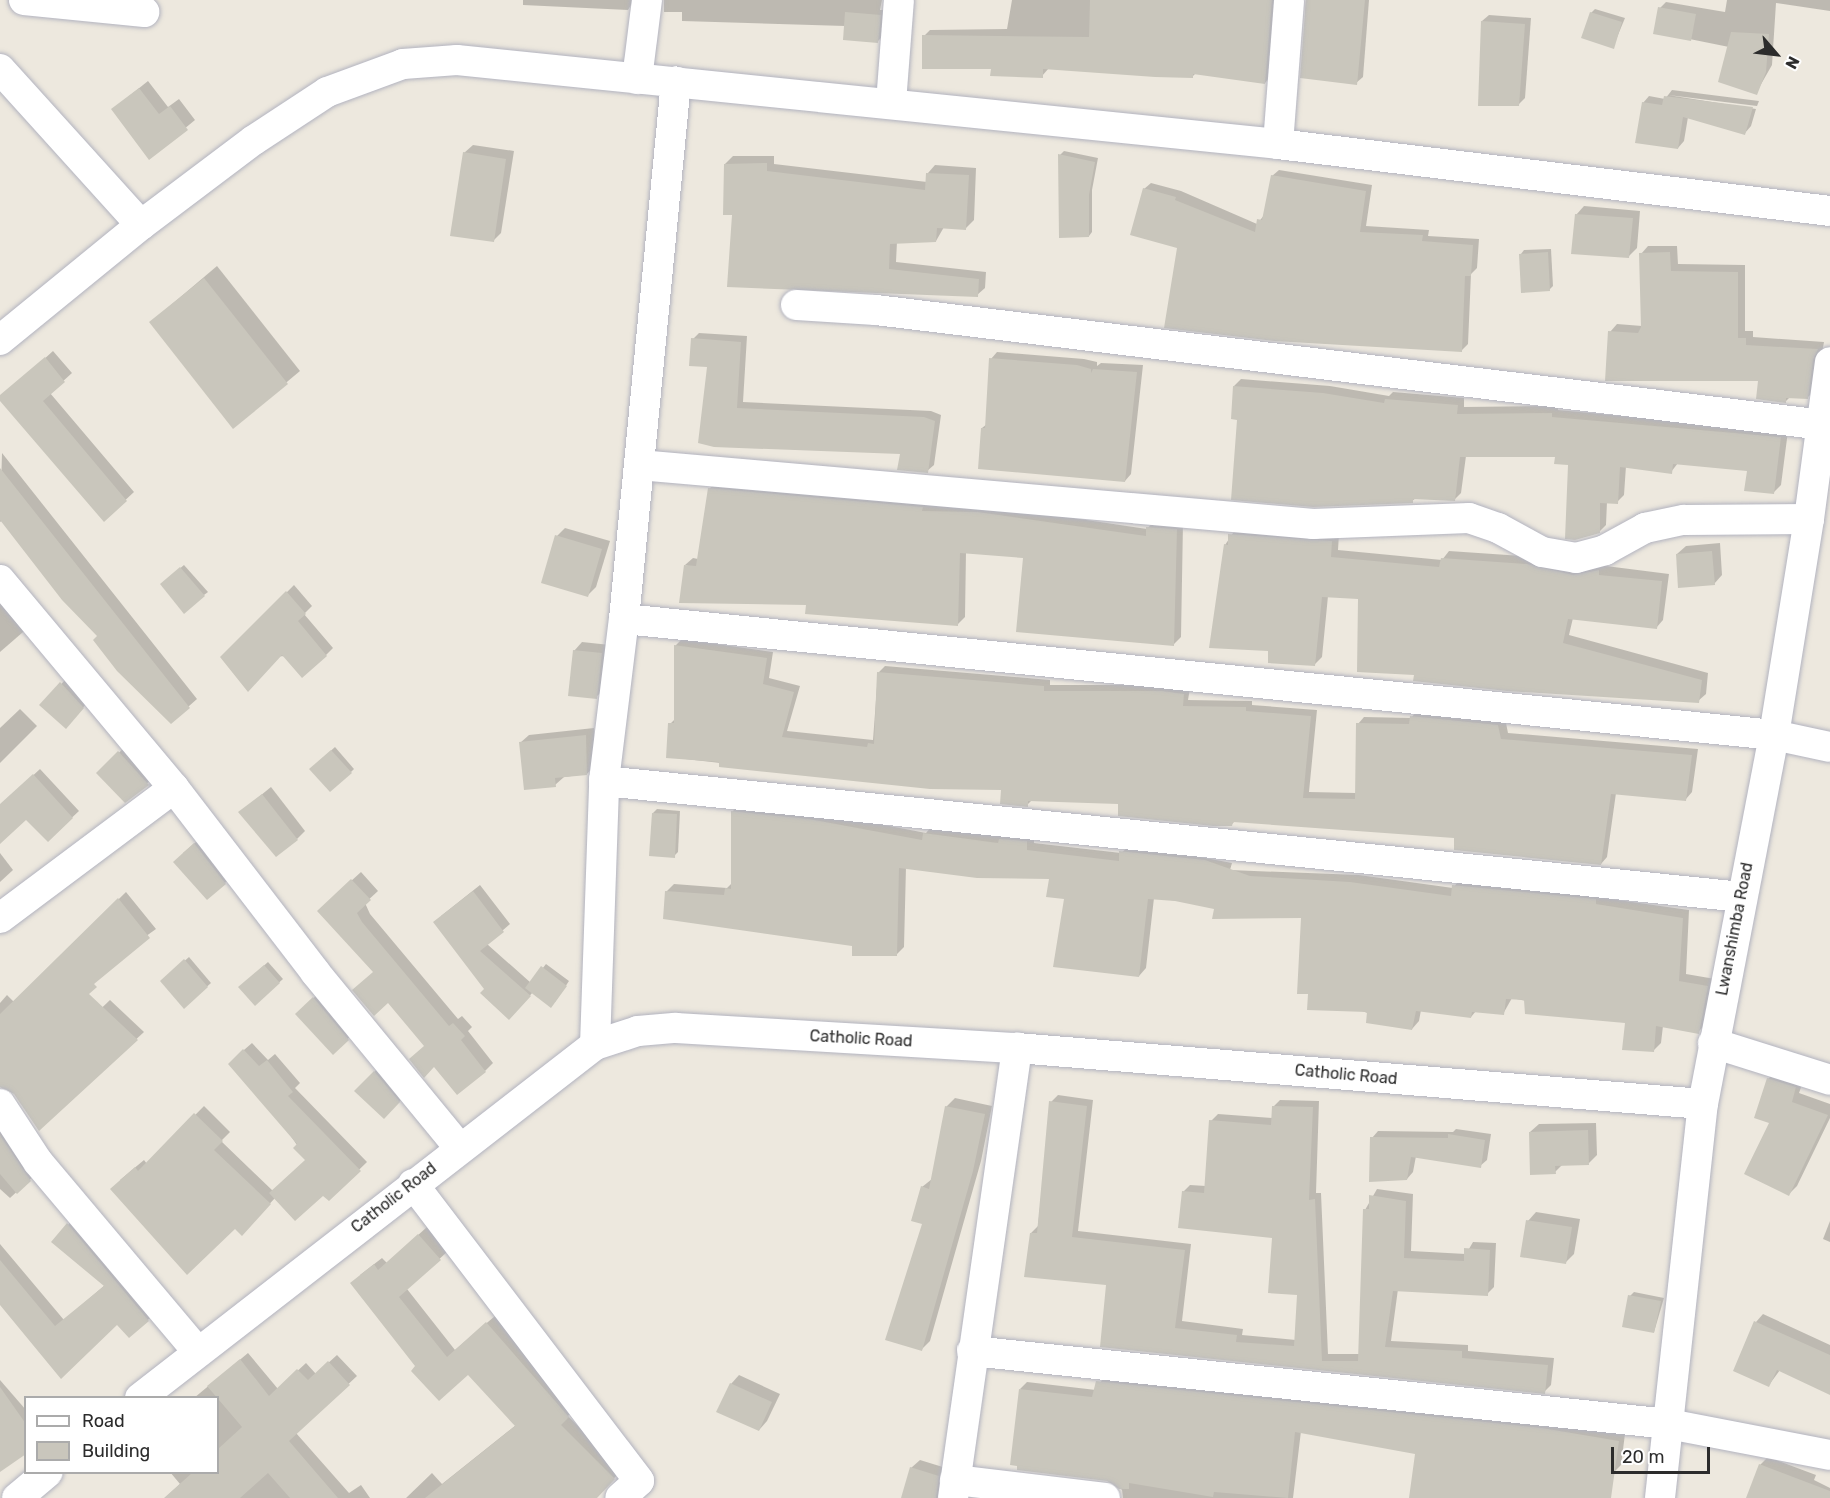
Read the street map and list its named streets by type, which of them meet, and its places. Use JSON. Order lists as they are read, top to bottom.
{
  "streets": {
    "street": ["Lwanshimba Road", "Catholic Road"]
  },
  "crossings": [
    ["Lwanshimba Road", "Catholic Road"]
  ],
  "legend": ["Road", "Building"],
  "scale_bar": "20 m",
  "north": "bottom right"
}
